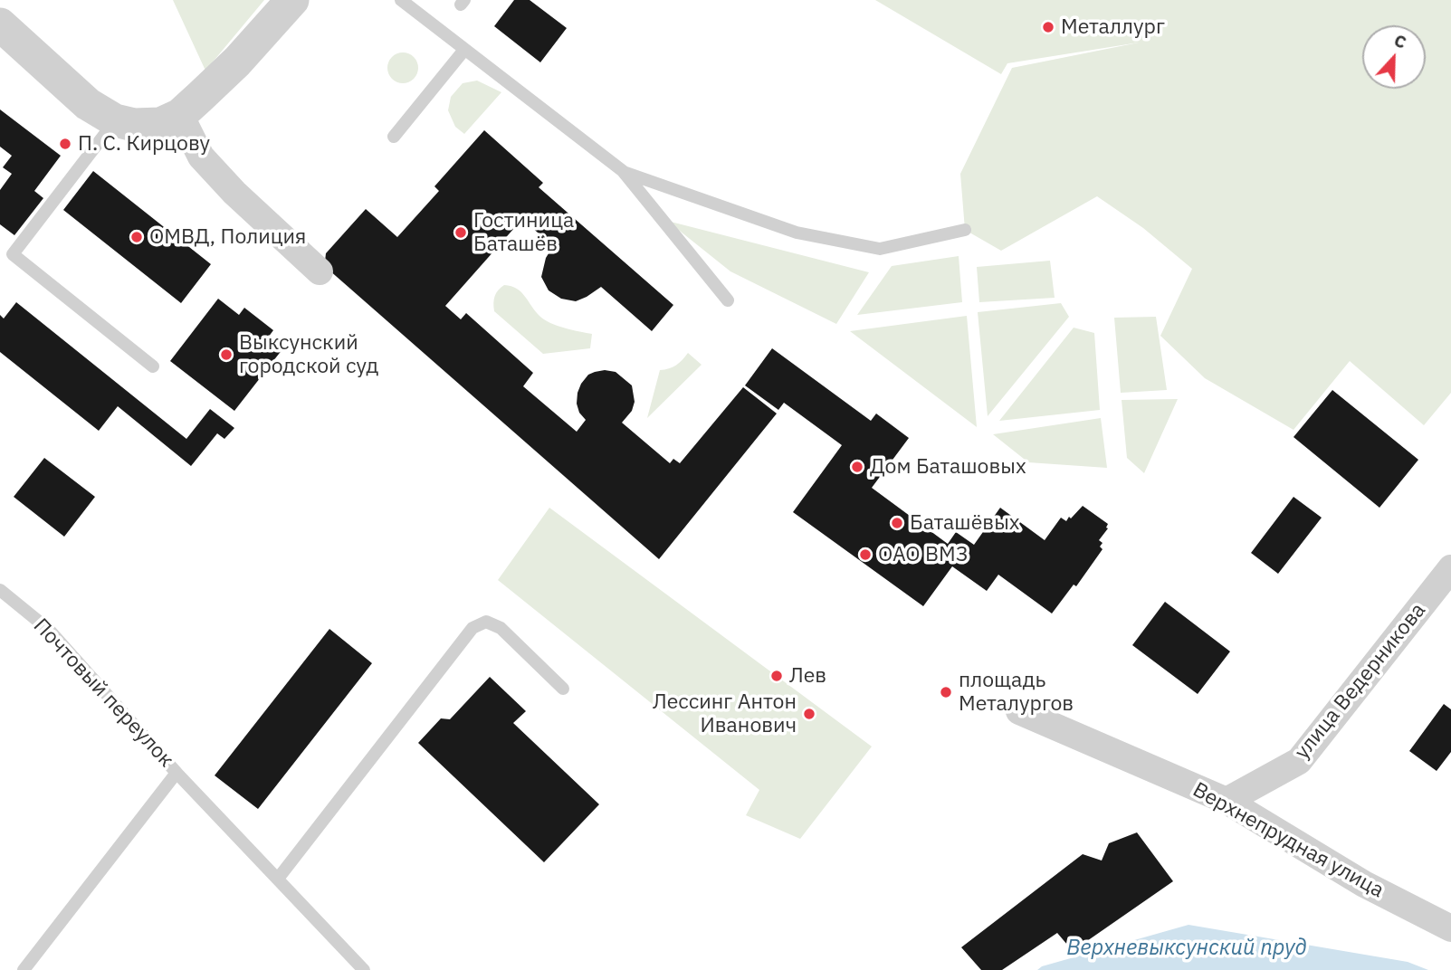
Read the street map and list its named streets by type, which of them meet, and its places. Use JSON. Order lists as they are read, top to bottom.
{
  "streets": {
    "street": ["улица Ведерникова", "Верхнепрудная улица"],
    "lane": ["Почтовый переулок"]
  },
  "crossings": [
    ["улица Ведерникова", "Верхнепрудная улица"]
  ],
  "water": ["Верхневыксунский пруд"],
  "places": [
    "Металлург",
    "П. С. Кирцову",
    "Гостиница Баташёв",
    "ОМВД, Полиция",
    "Выксунский городской суд",
    "Дом Баташовых",
    "Баташёвых",
    "ОАО ВМЗ",
    "Лев",
    "площадь Металургов",
    "Лессинг Антон Иванович"
  ],
  "north": "top"
}
